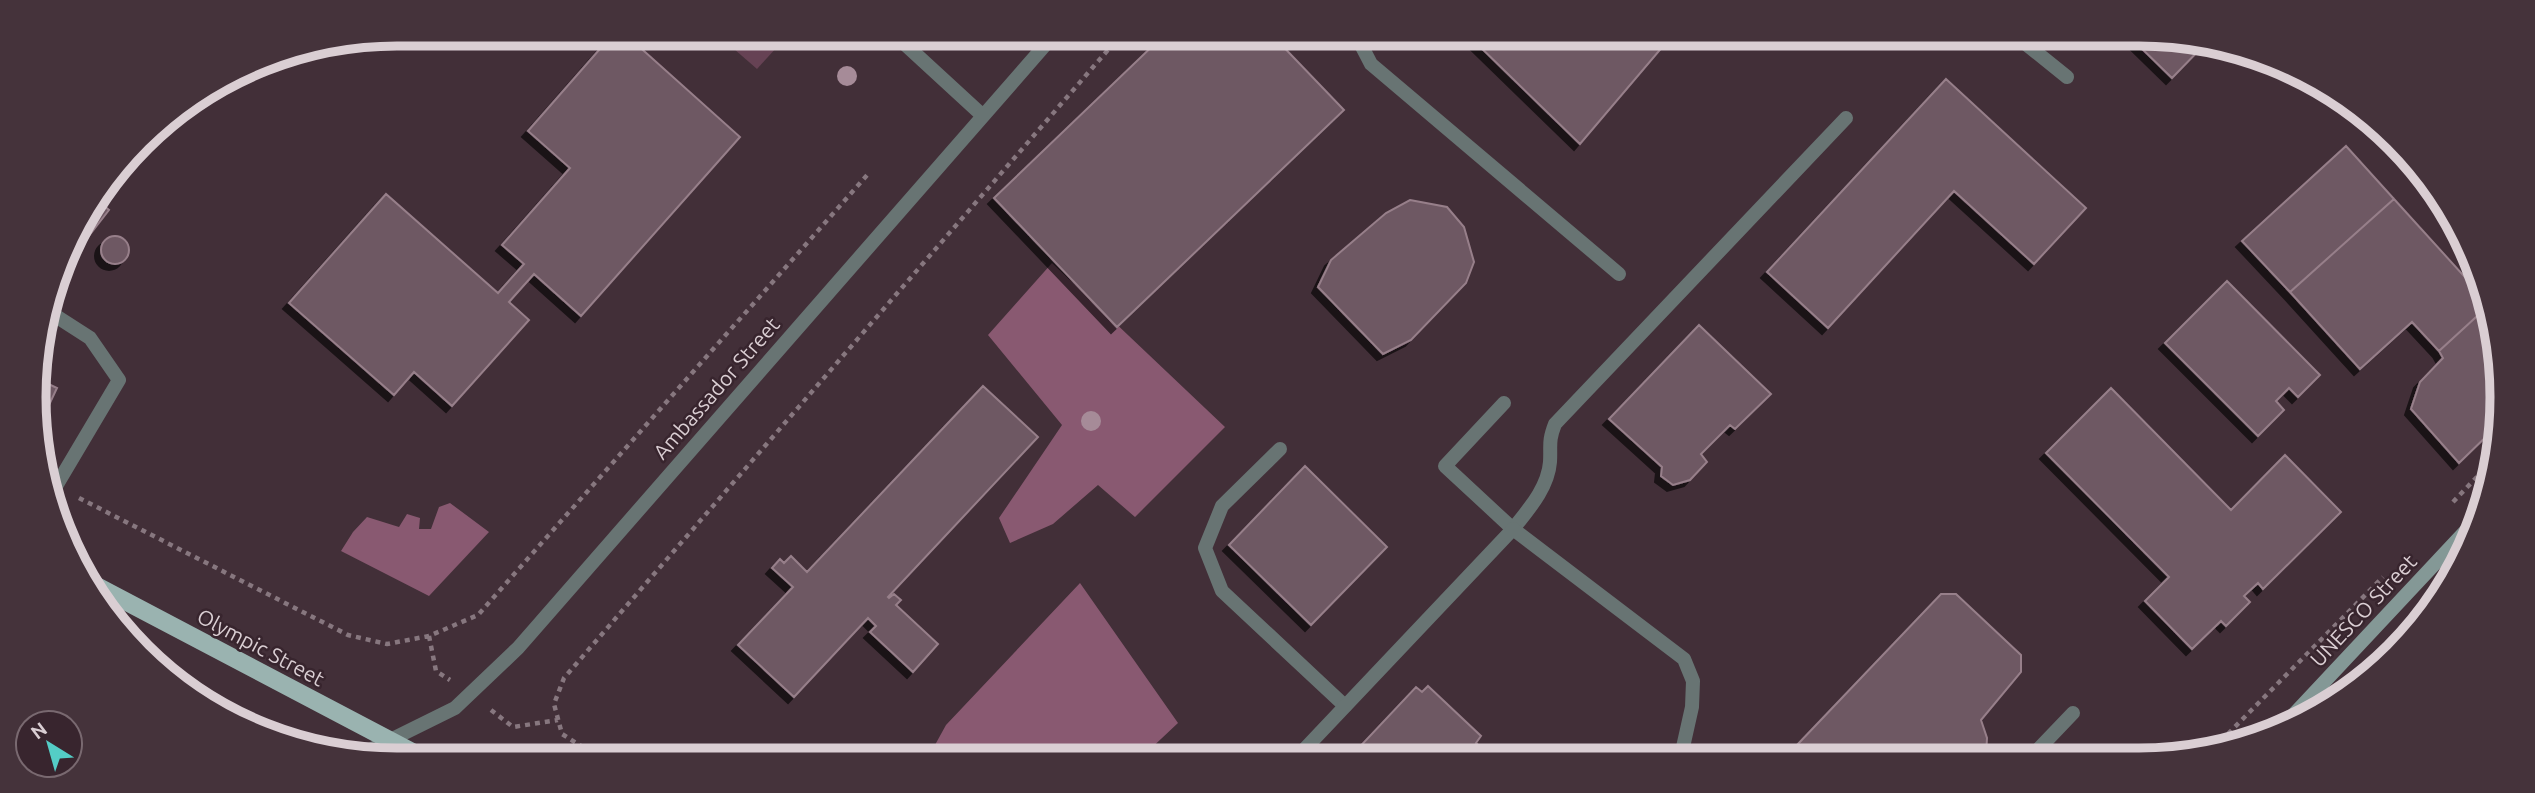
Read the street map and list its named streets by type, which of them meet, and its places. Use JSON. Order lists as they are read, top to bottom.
{
  "streets": {
    "main road": ["UNESCO Street", "Olympic Street"],
    "street": ["Ambassador Street"]
  },
  "crossings": [
    ["Ambassador Street", "Olympic Street"]
  ],
  "north": "top left"
}
